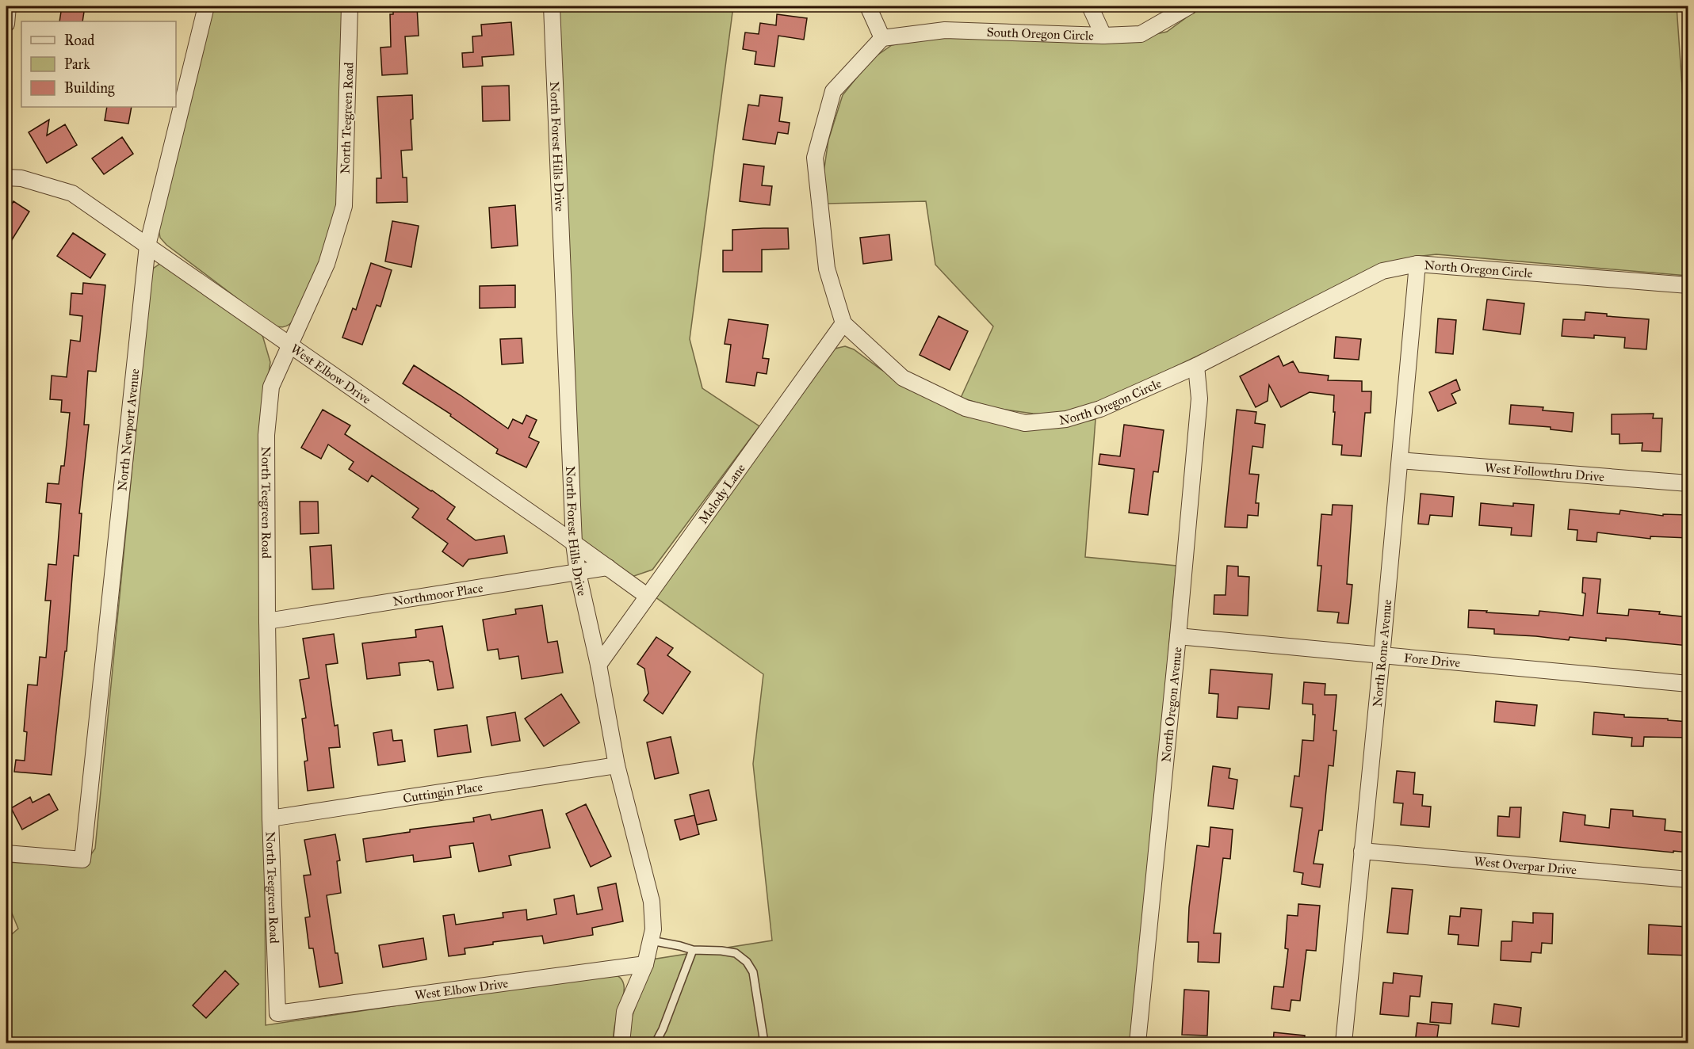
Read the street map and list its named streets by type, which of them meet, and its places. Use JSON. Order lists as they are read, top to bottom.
{
  "streets": {
    "street": [
      "South Oregon Circle",
      "North Teegreen Road",
      "North Forest Hills Drive",
      "North Oregon Circle",
      "West Elbow Drive",
      "North Newport Avenue",
      "West Followthru Drive",
      "Melody Lane",
      "Northmoor Place",
      "North Rome Avenue",
      "Fore Drive",
      "North Oregon Avenue",
      "Cuttingin Place",
      "West Overpar Drive"
    ]
  },
  "crossings": [
    ["North Teegreen Road", "West Elbow Drive"],
    ["North Teegreen Road", "Northmoor Place"],
    ["North Teegreen Road", "Cuttingin Place"],
    ["North Forest Hills Drive", "West Elbow Drive"],
    ["North Forest Hills Drive", "Melody Lane"],
    ["North Forest Hills Drive", "Northmoor Place"],
    ["North Forest Hills Drive", "Cuttingin Place"],
    ["North Oregon Circle", "Melody Lane"],
    ["North Oregon Circle", "North Rome Avenue"],
    ["North Oregon Circle", "North Oregon Avenue"],
    ["West Elbow Drive", "North Newport Avenue"],
    ["West Elbow Drive", "Melody Lane"],
    ["West Elbow Drive", "Northmoor Place"],
    ["West Followthru Drive", "North Rome Avenue"],
    ["North Rome Avenue", "Fore Drive"],
    ["North Rome Avenue", "West Overpar Drive"],
    ["Fore Drive", "North Oregon Avenue"]
  ],
  "legend": ["Road", "Park", "Building"]
}
